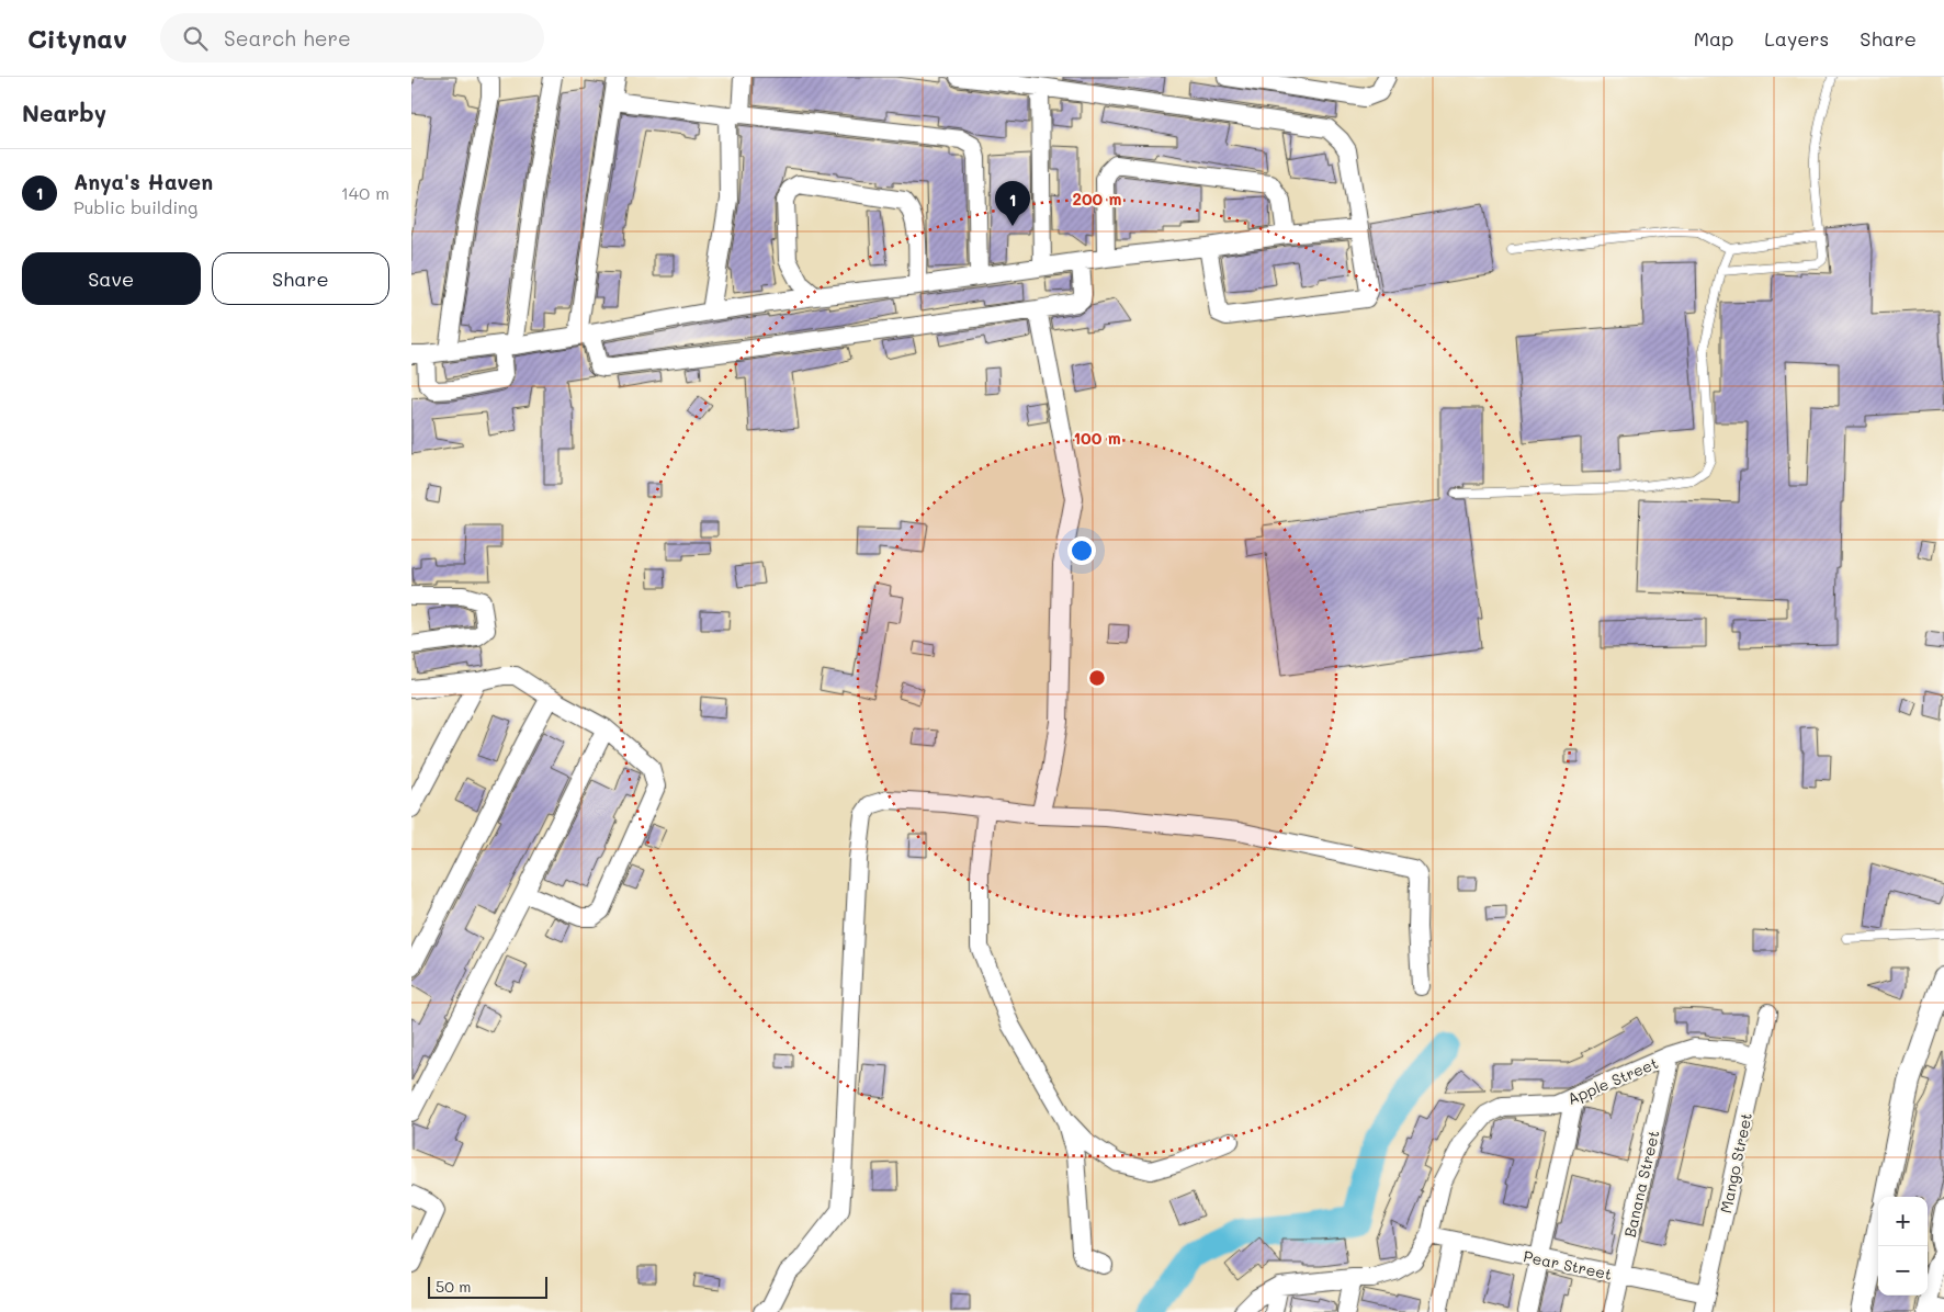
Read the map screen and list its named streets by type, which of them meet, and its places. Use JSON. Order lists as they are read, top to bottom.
{
  "streets": {
    "street": [
      "Apple Street",
      "Mango Street",
      "Banana Street",
      "Pear Street"
    ]
  },
  "crossings": [
    ["Apple Street", "Mango Street"],
    ["Apple Street", "Banana Street"],
    ["Apple Street", "Pear Street"],
    ["Mango Street", "Pear Street"],
    ["Banana Street", "Pear Street"]
  ],
  "scale_bar": "50 m",
  "page": {
    "header": "Citynav",
    "search": "Search here",
    "nav": ["Map", "Layers", "Share"],
    "heading": "Nearby",
    "list": [
      {
        "mark": "1",
        "name": "Anya's Haven",
        "note": "Public building",
        "value": "140 m"
      }
    ],
    "pins": "1",
    "buttons": ["Save", "Share"],
    "map_buttons": ["+", "−"],
    "scale": "50 m"
  },
  "rings": ["200 m", "100 m"]
}
